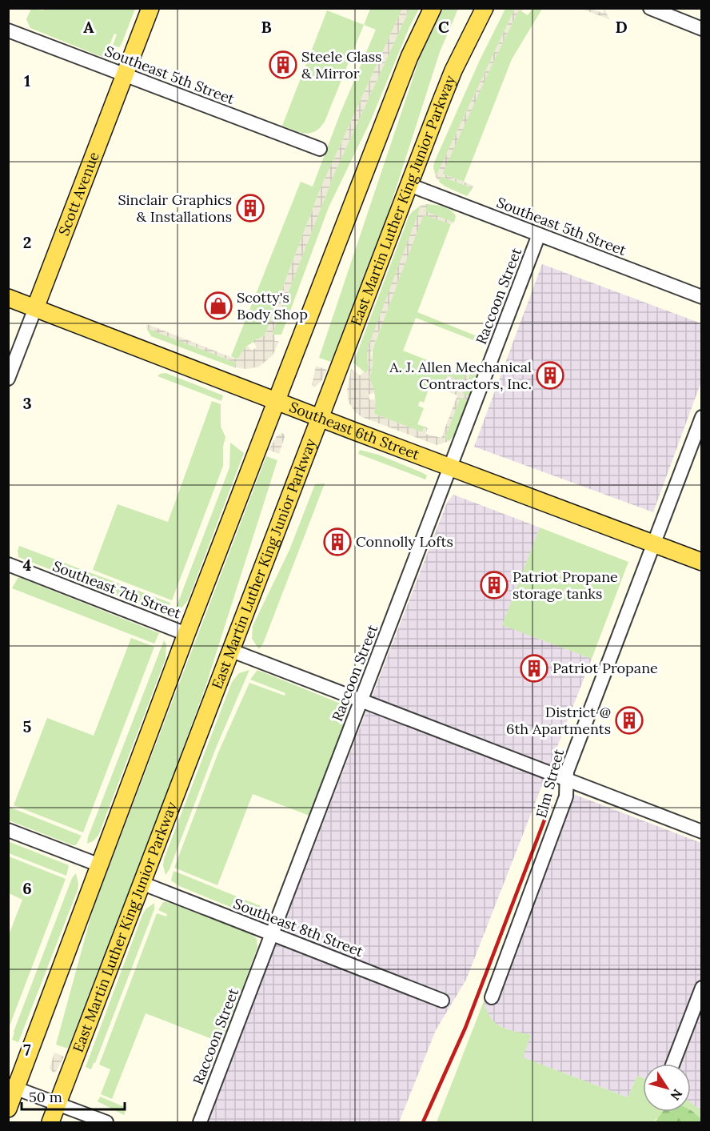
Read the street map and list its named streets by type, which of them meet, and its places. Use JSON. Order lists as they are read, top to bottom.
{
  "streets": {
    "main road": ["Scott Avenue", "East Martin Luther King Junior Parkway", "Southeast 6th Street"],
    "street": [
      "Southeast 5th Street",
      "Raccoon Street",
      "Southeast 7th Street",
      "Elm Street",
      "Southeast 8th Street"
    ]
  },
  "crossings": [
    ["Southeast 5th Street", "Scott Avenue"],
    ["Southeast 5th Street", "East Martin Luther King Junior Parkway"],
    ["Southeast 5th Street", "Raccoon Street"],
    ["Scott Avenue", "Southeast 6th Street"],
    ["East Martin Luther King Junior Parkway", "Southeast 6th Street"],
    ["East Martin Luther King Junior Parkway", "Southeast 8th Street"],
    ["Raccoon Street", "Southeast 6th Street"],
    ["Raccoon Street", "Southeast 8th Street"],
    ["Southeast 6th Street", "Elm Street"]
  ],
  "places": {
    "building": [
      "Steele Glass & Mirror",
      "Sinclair Graphics & Installations",
      "A. J. Allen Mechanical Contractors, Inc.",
      "Connolly Lofts",
      "Patriot Propane storage tanks",
      "Patriot Propane",
      "District @ 6th Apartments"
    ],
    "shop": ["Scotty's Body Shop"]
  },
  "scale_bar": "50 m",
  "north": "bottom right",
  "grid": {
    "columns": [
      "A",
      "B",
      "C",
      "D"
    ],
    "rows": [
      "1",
      "2",
      "3",
      "4",
      "5",
      "6",
      "7"
    ]
  }
}
